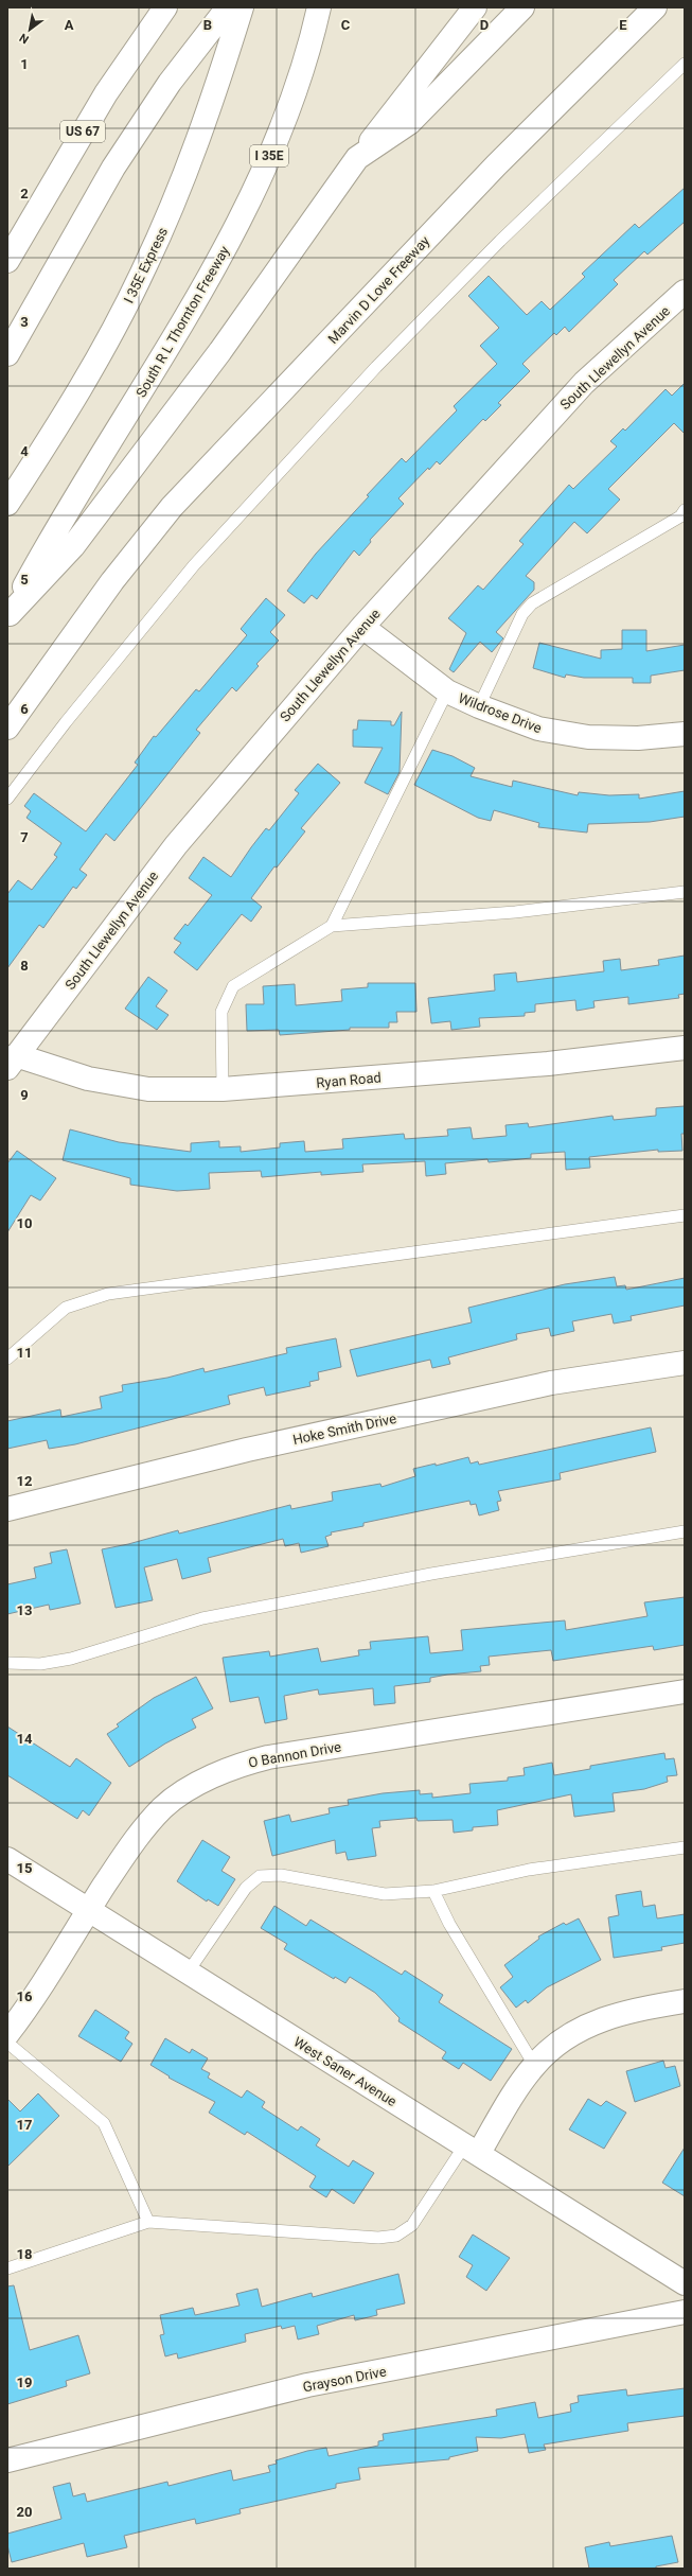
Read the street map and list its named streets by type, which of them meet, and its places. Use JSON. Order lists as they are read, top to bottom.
{
  "streets": {
    "main road": [
      "US 67",
      "I 35E",
      "I 35E Express",
      "Marvin D Love Freeway",
      "South R L Thornton Freeway",
      "South Llewellyn Avenue",
      "Wildrose Drive",
      "Ryan Road",
      "Hoke Smith Drive",
      "O Bannon Drive",
      "West Saner Avenue",
      "Grayson Drive"
    ]
  },
  "crossings": [
    ["South Llewellyn Avenue", "Wildrose Drive"],
    ["South Llewellyn Avenue", "Ryan Road"],
    ["O Bannon Drive", "West Saner Avenue"]
  ],
  "north": "bottom left",
  "grid": {
    "columns": [
      "A",
      "B",
      "C",
      "D",
      "E"
    ],
    "rows": [
      "1",
      "2",
      "3",
      "4",
      "5",
      "6",
      "7",
      "8",
      "9",
      "10",
      "11",
      "12",
      "13",
      "14",
      "15",
      "16",
      "17",
      "18",
      "19",
      "20"
    ]
  }
}
